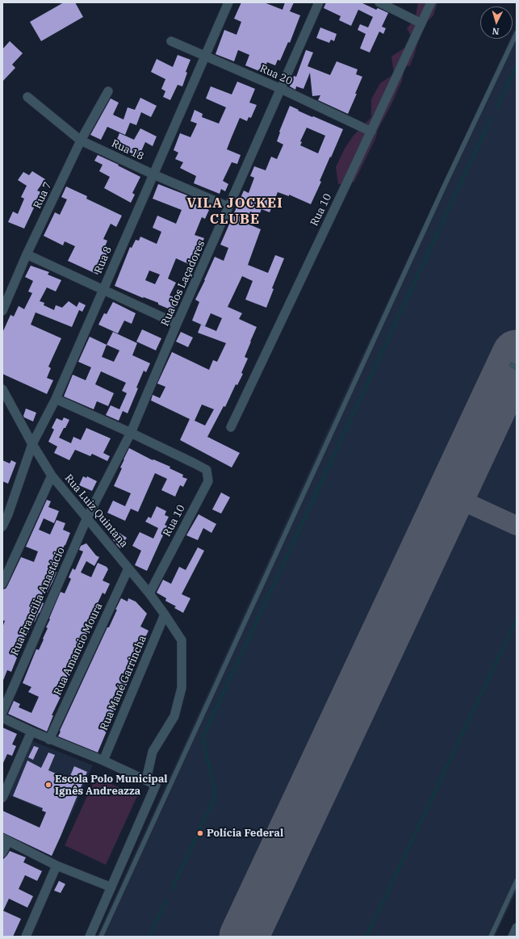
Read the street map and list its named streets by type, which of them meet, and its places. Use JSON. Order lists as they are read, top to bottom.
{
  "streets": {
    "street": [
      "Rua 20",
      "Rua 18",
      "Rua 7",
      "Rua 10",
      "Rua 8",
      "Rua dos Laçadores",
      "Rua Luiz Quintana",
      "Rua Francilia Anastácio",
      "Rua Amancio Moura",
      "Rua Mané Garrincha"
    ]
  },
  "crossings": [
    ["Rua 20", "Rua 10"],
    ["Rua 20", "Rua 8"],
    ["Rua 20", "Rua dos Laçadores"],
    ["Rua 18", "Rua 7"],
    ["Rua 18", "Rua 8"],
    ["Rua 18", "Rua dos Laçadores"],
    ["Rua 10", "Rua dos Laçadores"],
    ["Rua 10", "Rua Luiz Quintana"],
    ["Rua 8", "Rua Luiz Quintana"],
    ["Rua dos Laçadores", "Rua Luiz Quintana"],
    ["Rua dos Laçadores", "Rua Francilia Anastácio"],
    ["Rua Luiz Quintana", "Rua Francilia Anastácio"],
    ["Rua Luiz Quintana", "Rua Amancio Moura"],
    ["Rua Luiz Quintana", "Rua Mané Garrincha"]
  ],
  "districts": ["VILA JOCKEI CLUBE"],
  "places": ["Escola Polo Municipal Ignês Andreazza", "Polícia Federal"],
  "north": "bottom"
}
